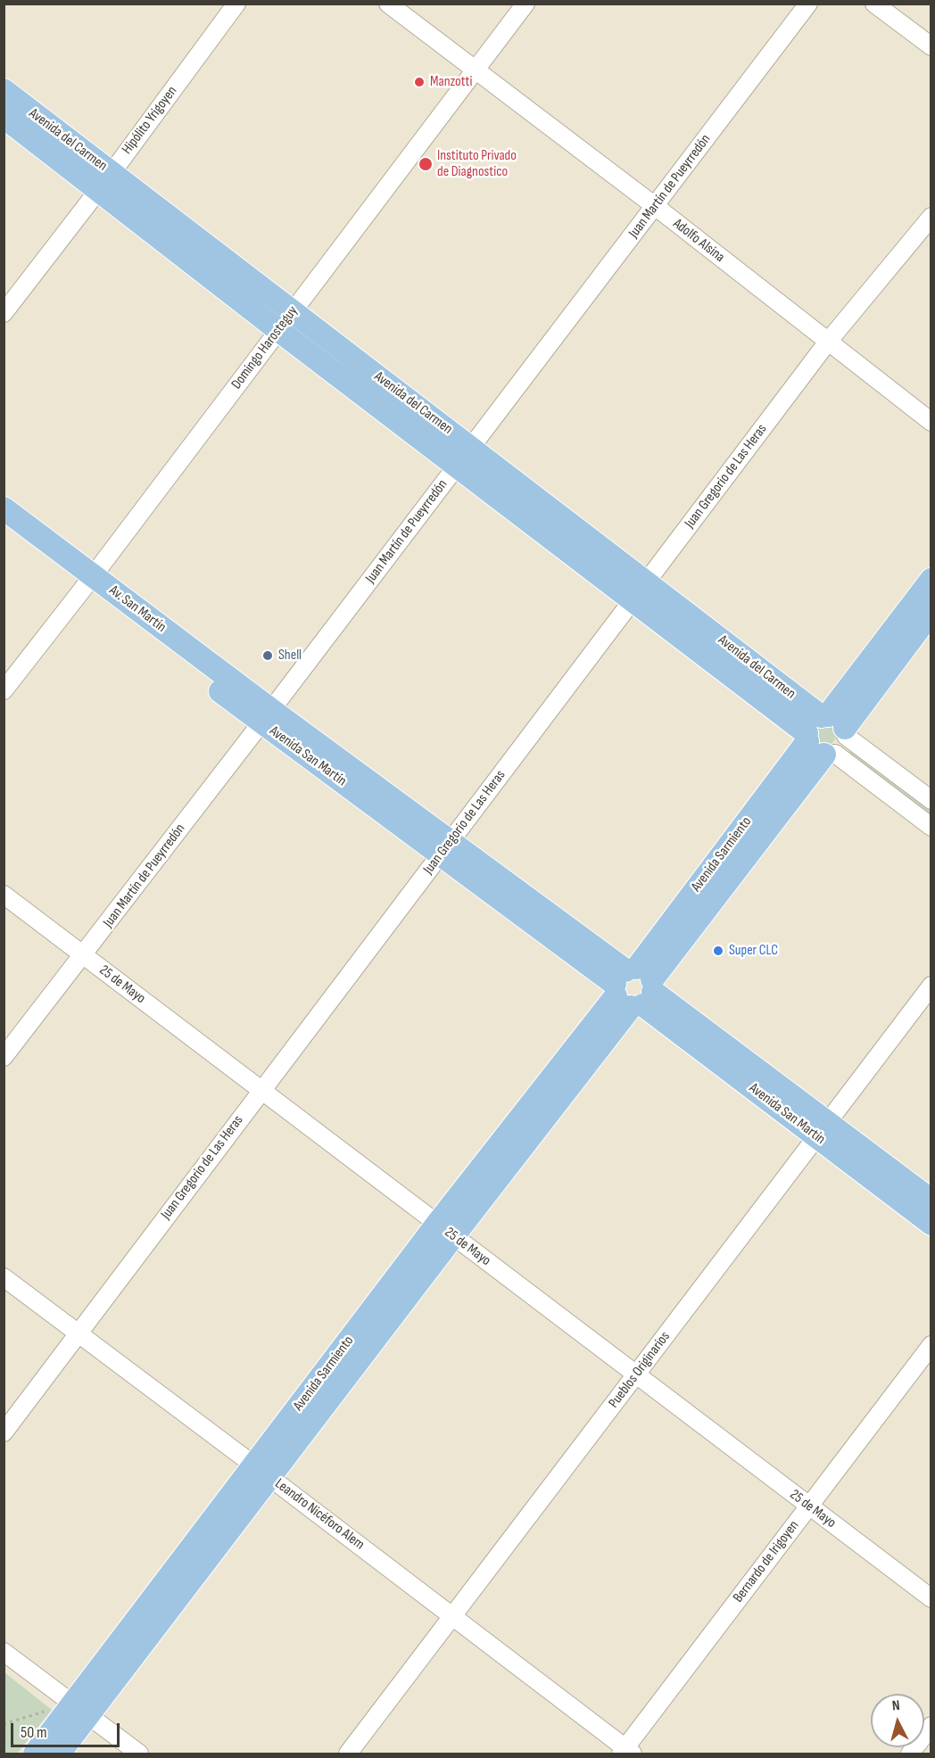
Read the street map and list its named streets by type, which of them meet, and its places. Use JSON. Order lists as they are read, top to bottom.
{
  "streets": {
    "main road": ["Avenida del Carmen", "Avenida San Martín", "Avenida Sarmiento"],
    "street": [
      "Hipólito Yrigoyen",
      "Juan Martín de Pueyrredón",
      "Adolfo Alsina",
      "Domingo Harosteguy",
      "Juan Gregorio de Las Heras",
      "25 de Mayo",
      "Pueblos Originarios",
      "Leandro Nicéforo Alem",
      "Bernardo de Irigoyen"
    ]
  },
  "crossings": [
    ["Hipólito Yrigoyen", "Avenida del Carmen"],
    ["Avenida del Carmen", "Juan Martín de Pueyrredón"],
    ["Avenida del Carmen", "Domingo Harosteguy"],
    ["Avenida del Carmen", "Juan Gregorio de Las Heras"],
    ["Avenida del Carmen", "Avenida Sarmiento"],
    ["Juan Martín de Pueyrredón", "Adolfo Alsina"],
    ["Juan Martín de Pueyrredón", "Avenida San Martín"],
    ["Juan Martín de Pueyrredón", "25 de Mayo"],
    ["Adolfo Alsina", "Domingo Harosteguy"],
    ["Adolfo Alsina", "Juan Gregorio de Las Heras"],
    ["Domingo Harosteguy", "Avenida San Martín"],
    ["Juan Gregorio de Las Heras", "Avenida San Martín"],
    ["Juan Gregorio de Las Heras", "25 de Mayo"],
    ["Juan Gregorio de Las Heras", "Leandro Nicéforo Alem"],
    ["Avenida San Martín", "Avenida Sarmiento"],
    ["Avenida San Martín", "Pueblos Originarios"],
    ["Avenida Sarmiento", "25 de Mayo"],
    ["Avenida Sarmiento", "Leandro Nicéforo Alem"],
    ["25 de Mayo", "Pueblos Originarios"],
    ["25 de Mayo", "Bernardo de Irigoyen"],
    ["Pueblos Originarios", "Leandro Nicéforo Alem"],
    ["Leandro Nicéforo Alem", "Bernardo de Irigoyen"]
  ],
  "places": [
    "Manzotti",
    "Instituto Privado de Diagnostico",
    "Shell",
    "Super CLC"
  ],
  "scale_bar": "50 m",
  "north": "top"
}
